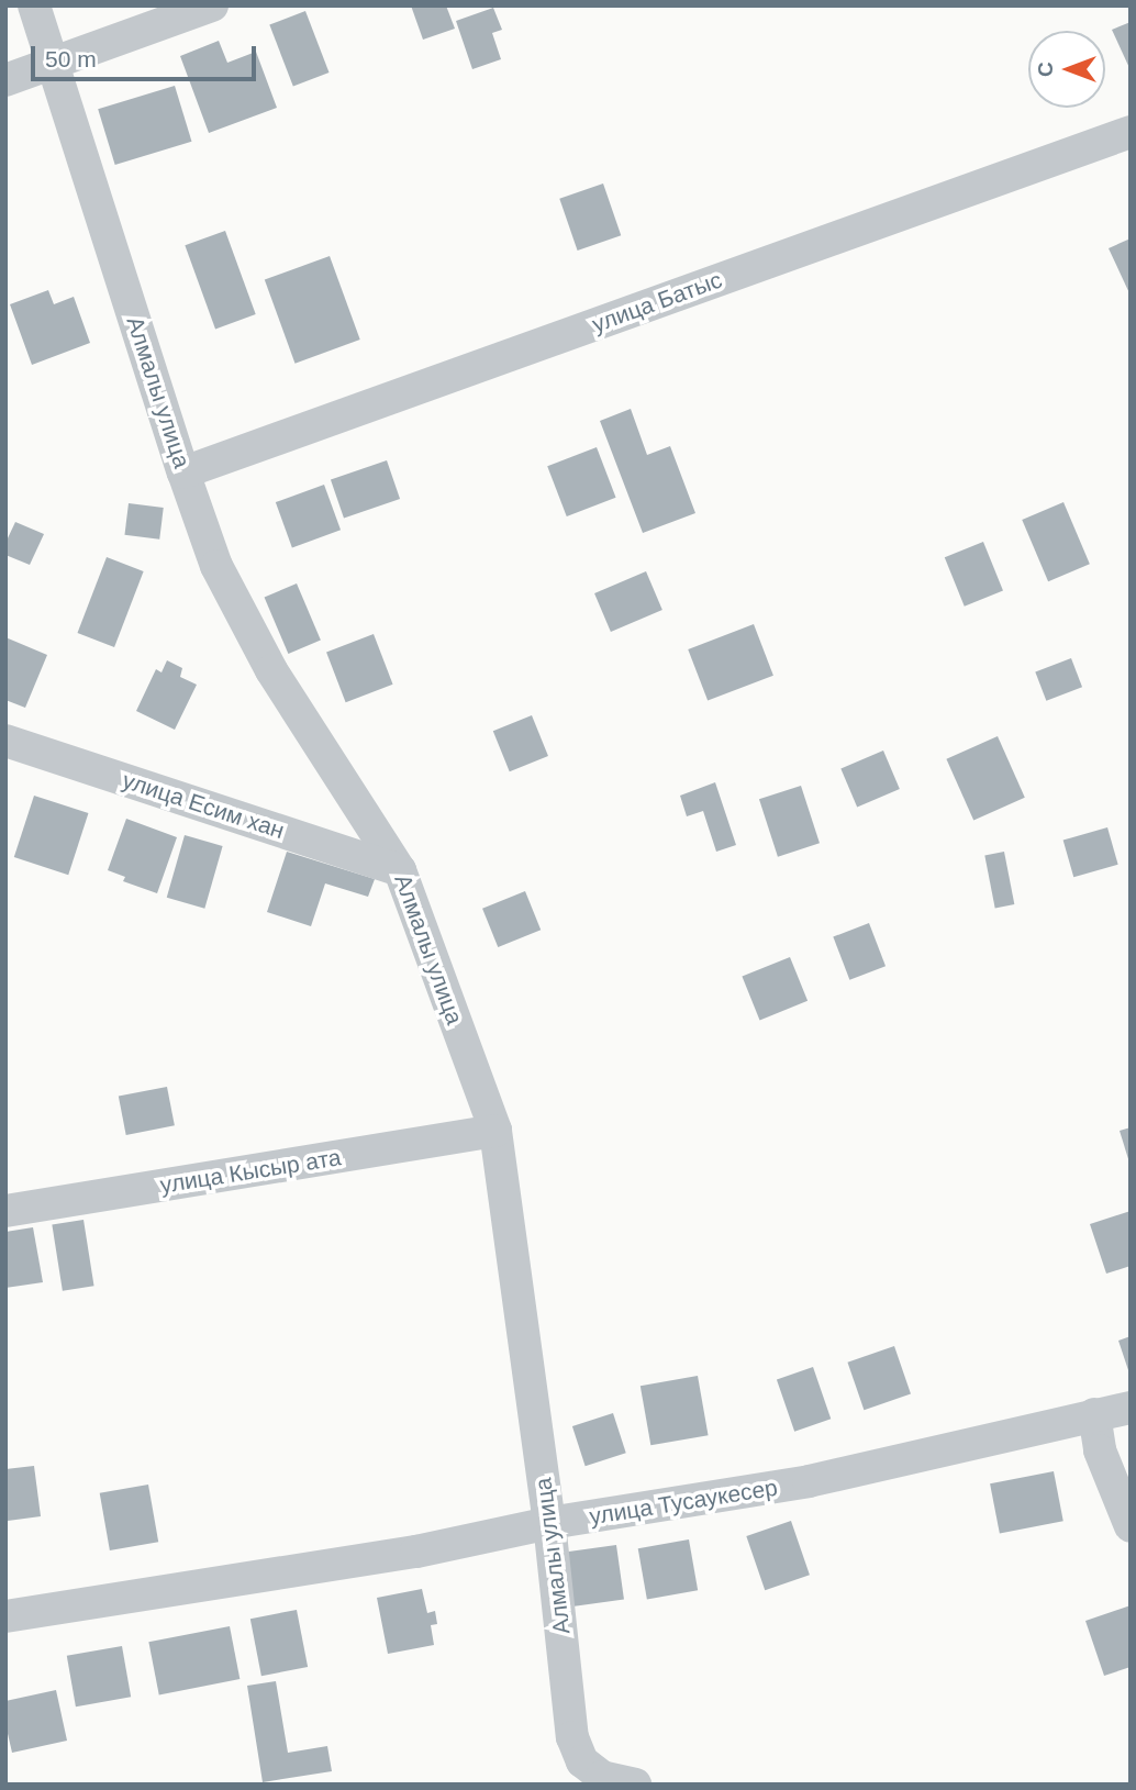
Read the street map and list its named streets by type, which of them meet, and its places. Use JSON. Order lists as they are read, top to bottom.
{
  "streets": {
    "street": [
      "улица Батыс",
      "Алмалы улица",
      "улица Есим хан",
      "улица Кысыр ата",
      "улица Тусаукесер"
    ]
  },
  "crossings": [
    ["улица Батыс", "Алмалы улица"],
    ["Алмалы улица", "улица Есим хан"],
    ["Алмалы улица", "улица Кысыр ата"],
    ["Алмалы улица", "улица Тусаукесер"]
  ],
  "scale_bar": "50 m",
  "north": "left"
}
